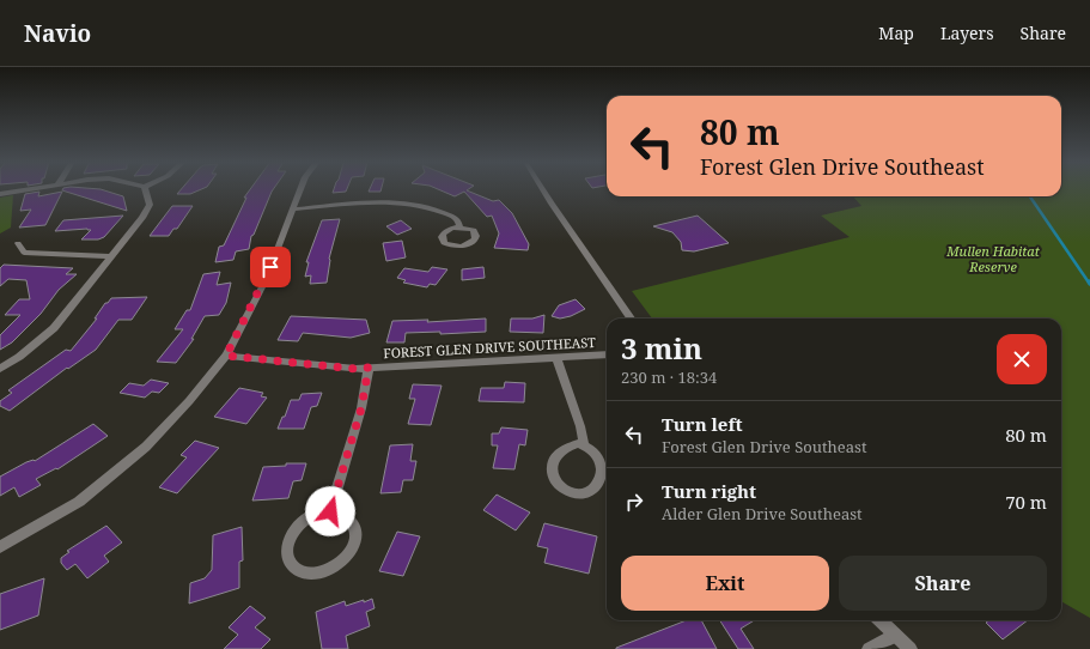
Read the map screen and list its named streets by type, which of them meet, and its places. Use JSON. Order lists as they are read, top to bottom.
{
  "streets": {
    "street": ["FOREST GLEN DRIVE SOUTHEAST"]
  },
  "parks": ["Mullen Habitat Reserve"],
  "page": {
    "header": "Navio",
    "nav": ["Map", "Layers", "Share"],
    "turn": ["80 m", "Forest Glen Drive Southeast"],
    "heading": ["3 min", "230 m · 18:34"],
    "list": [
      {
        "name": "Turn left",
        "note": "Forest Glen Drive Southeast",
        "value": "80 m"
      },
      {
        "name": "Turn right",
        "note": "Alder Glen Drive Southeast",
        "value": "70 m"
      }
    ],
    "buttons": ["Exit", "Share"]
  }
}
